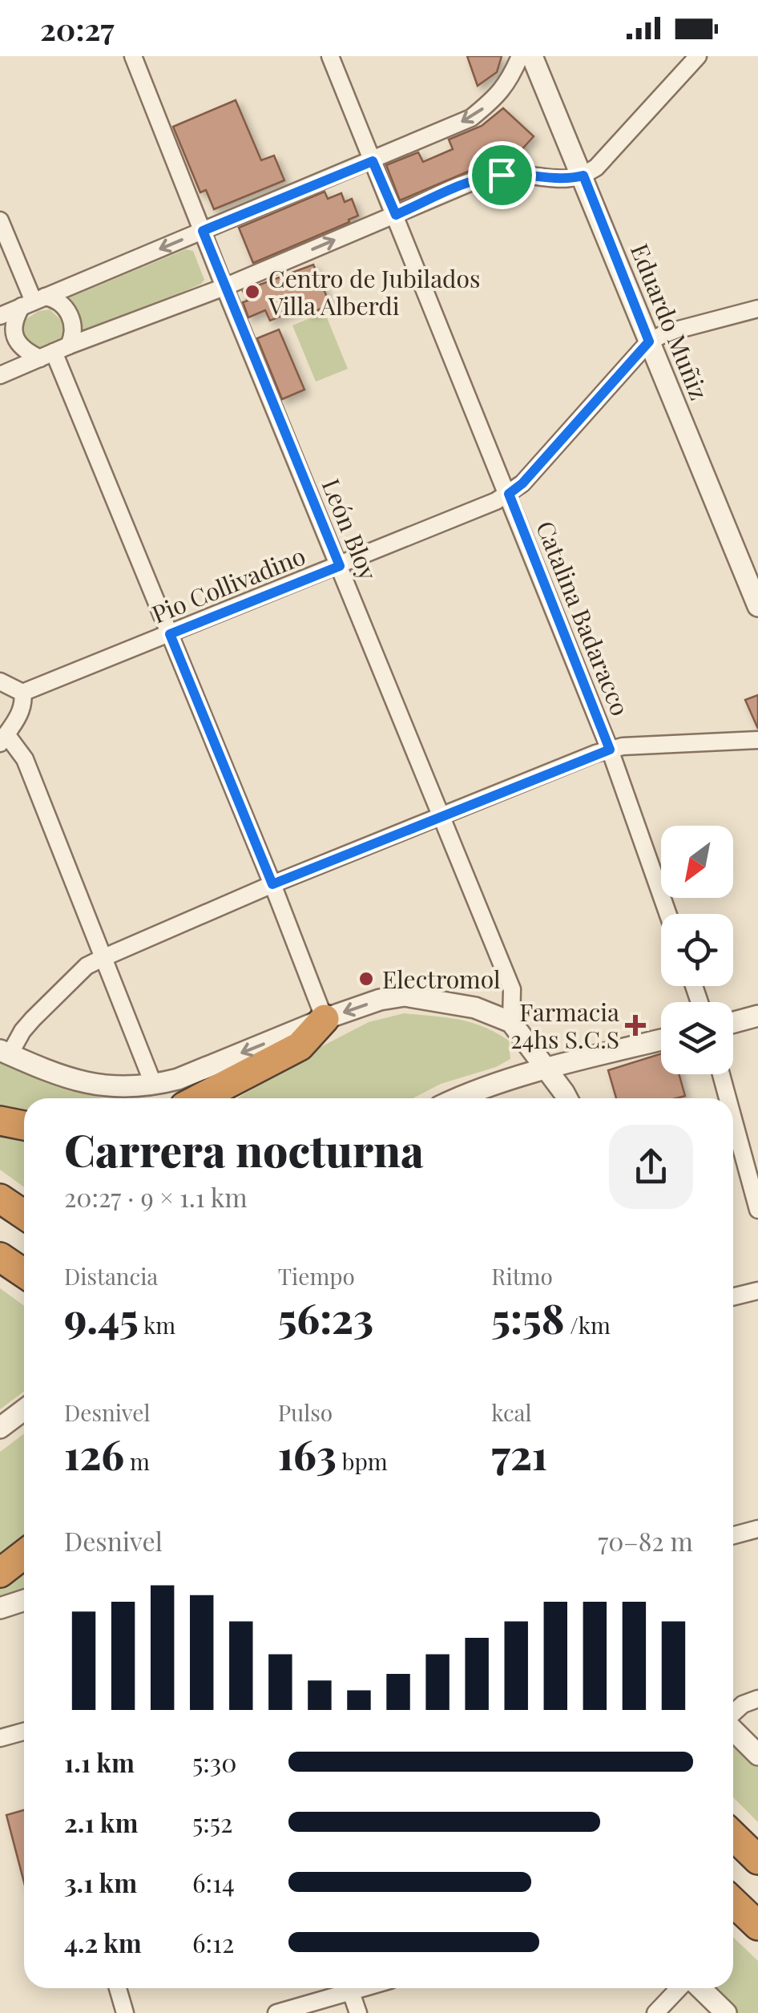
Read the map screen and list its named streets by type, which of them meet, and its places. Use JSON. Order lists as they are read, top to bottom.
{
  "streets": {
    "street": [
      "Eduardo Muñiz",
      "León Bloy",
      "Pio Collivadino",
      "Catalina Badaracco"
    ]
  },
  "crossings": [
    ["Eduardo Muñiz", "Pio Collivadino"],
    ["León Bloy", "Pio Collivadino"],
    ["Pio Collivadino", "Catalina Badaracco"]
  ],
  "places": {
    "other": ["Centro de Jubilados Villa Alberdi", "Electromol"],
    "health": ["Farmacia 24hs S.C.S"]
  },
  "north": "bottom left",
  "page": {
    "status": "20:27",
    "heading": ["Carrera nocturna", "20:27 · 9 × 1.1 km"],
    "stats": [
      ["Distancia", "9.45 km"],
      ["Tiempo", "56:23"],
      ["Ritmo", "5:58 /km"],
      ["Desnivel", "126 m"],
      ["Pulso", "163 bpm"],
      ["kcal", "721"]
    ],
    "chart": ["Desnivel", "70–82 m"],
    "list": [
      {
        "name": "1.1 km",
        "note": "5:30"
      },
      {
        "name": "2.1 km",
        "note": "5:52"
      },
      {
        "name": "3.1 km",
        "note": "6:14"
      },
      {
        "name": "4.2 km",
        "note": "6:12"
      }
    ]
  }
}
